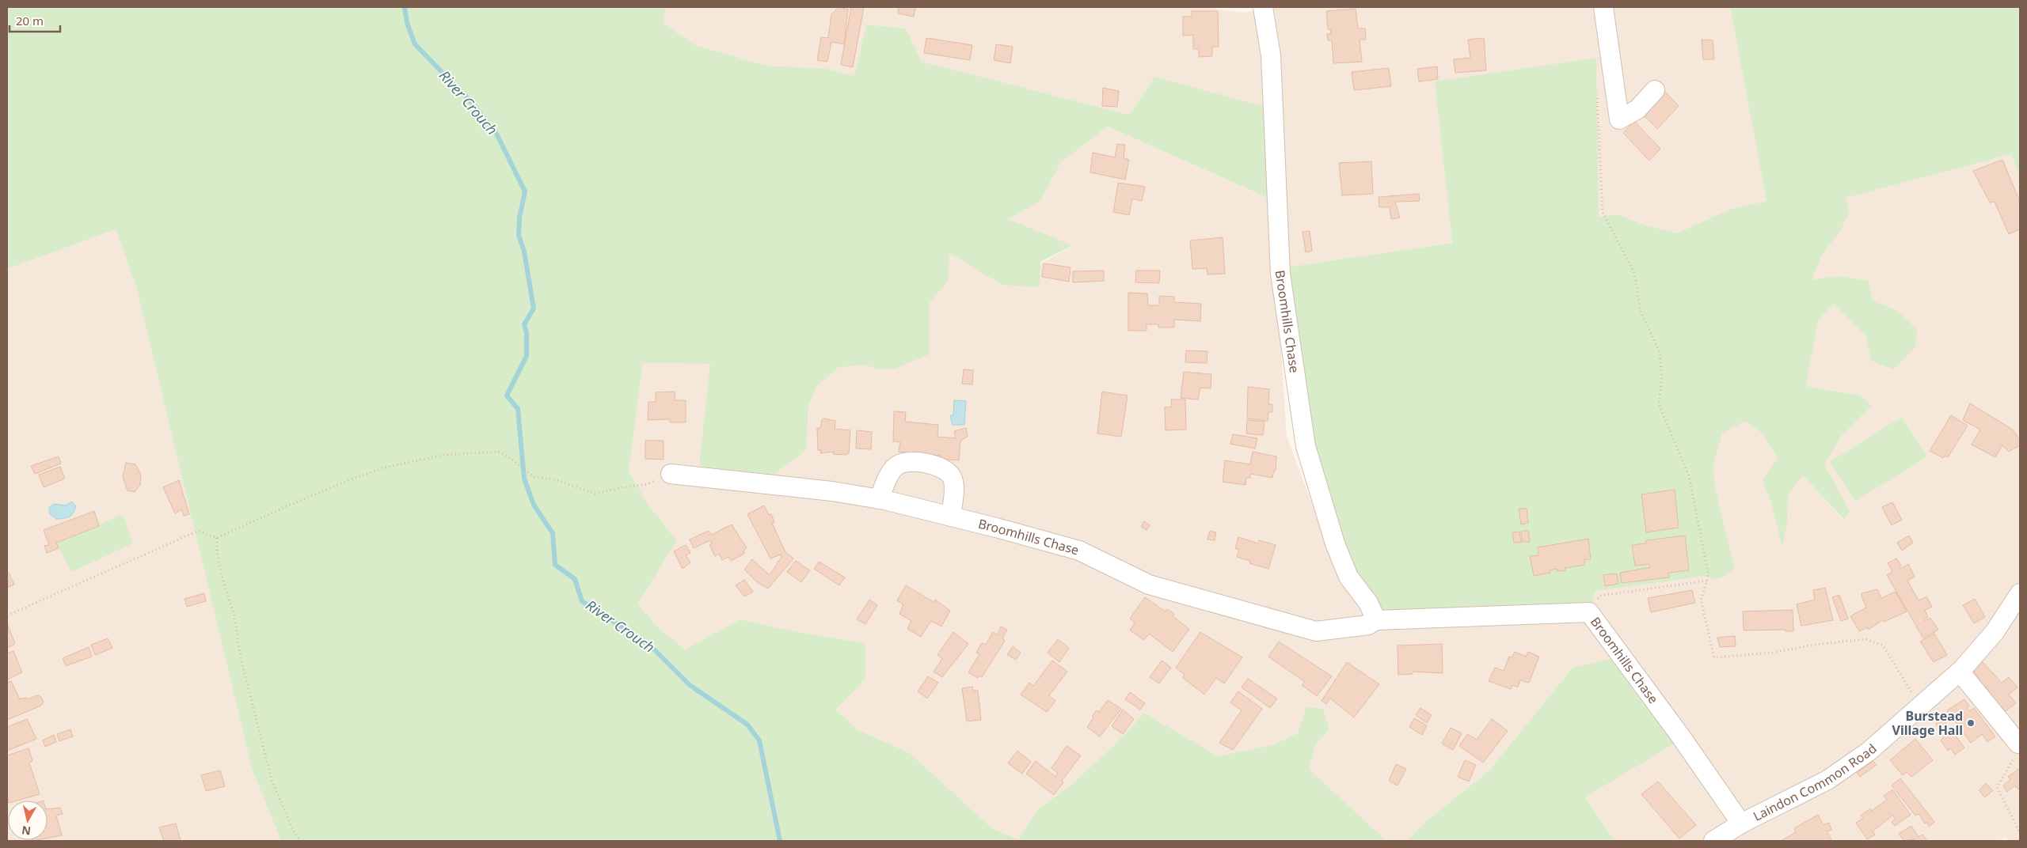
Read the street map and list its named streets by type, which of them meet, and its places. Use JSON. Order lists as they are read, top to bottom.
{
  "streets": {
    "street": ["Broomhills Chase", "Laindon Common Road"]
  },
  "crossings": [
    ["Broomhills Chase", "Laindon Common Road"]
  ],
  "water": ["River Crouch"],
  "places": ["Burstead Village Hall"],
  "scale_bar": "20 m",
  "north": "bottom"
}
